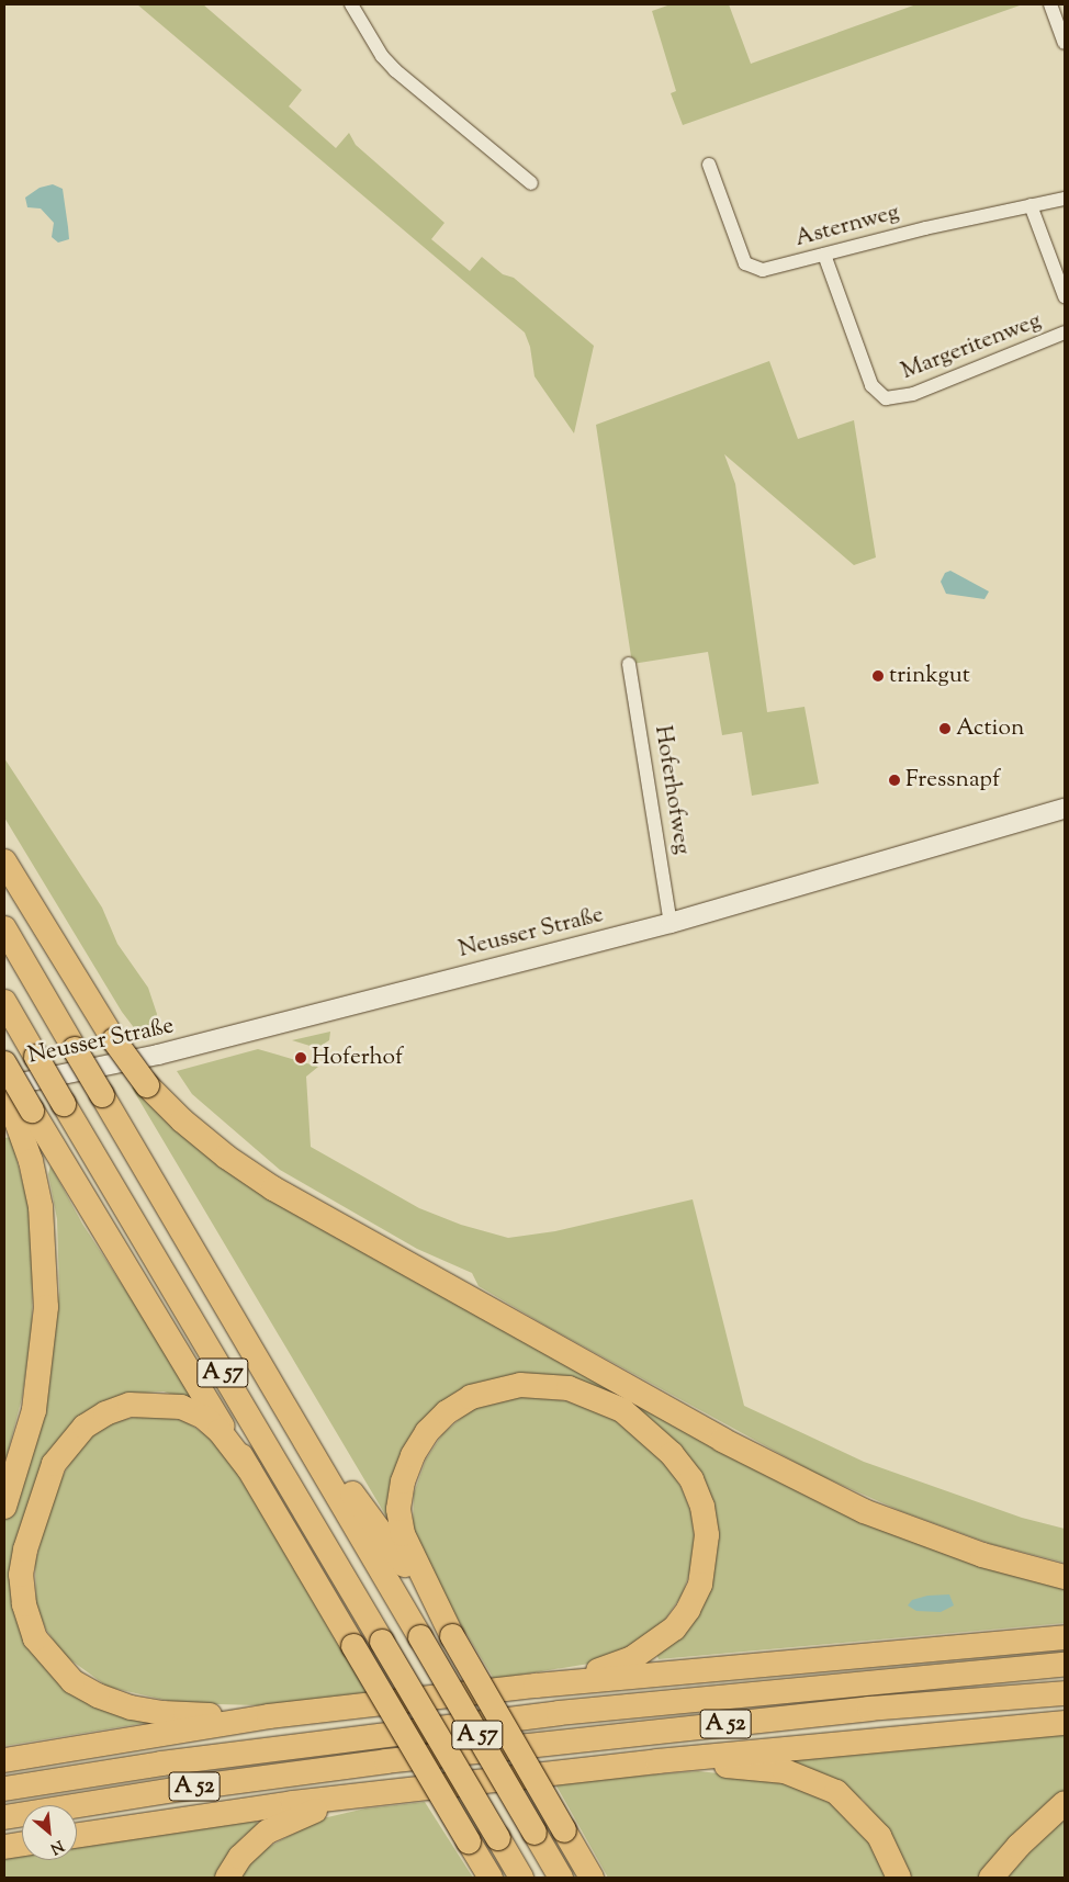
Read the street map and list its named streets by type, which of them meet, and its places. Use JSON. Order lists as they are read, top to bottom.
{
  "streets": {
    "highway": ["A 57", "A 52"],
    "main road": ["Neusser Straße"],
    "street": ["Asternweg", "Margeritenweg", "Hoferhofweg"]
  },
  "crossings": [
    ["Asternweg", "Margeritenweg"],
    ["Hoferhofweg", "Neusser Straße"]
  ],
  "places": [
    "trinkgut",
    "Action",
    "Fressnapf",
    "Hoferhof"
  ],
  "north": "bottom right"
}
